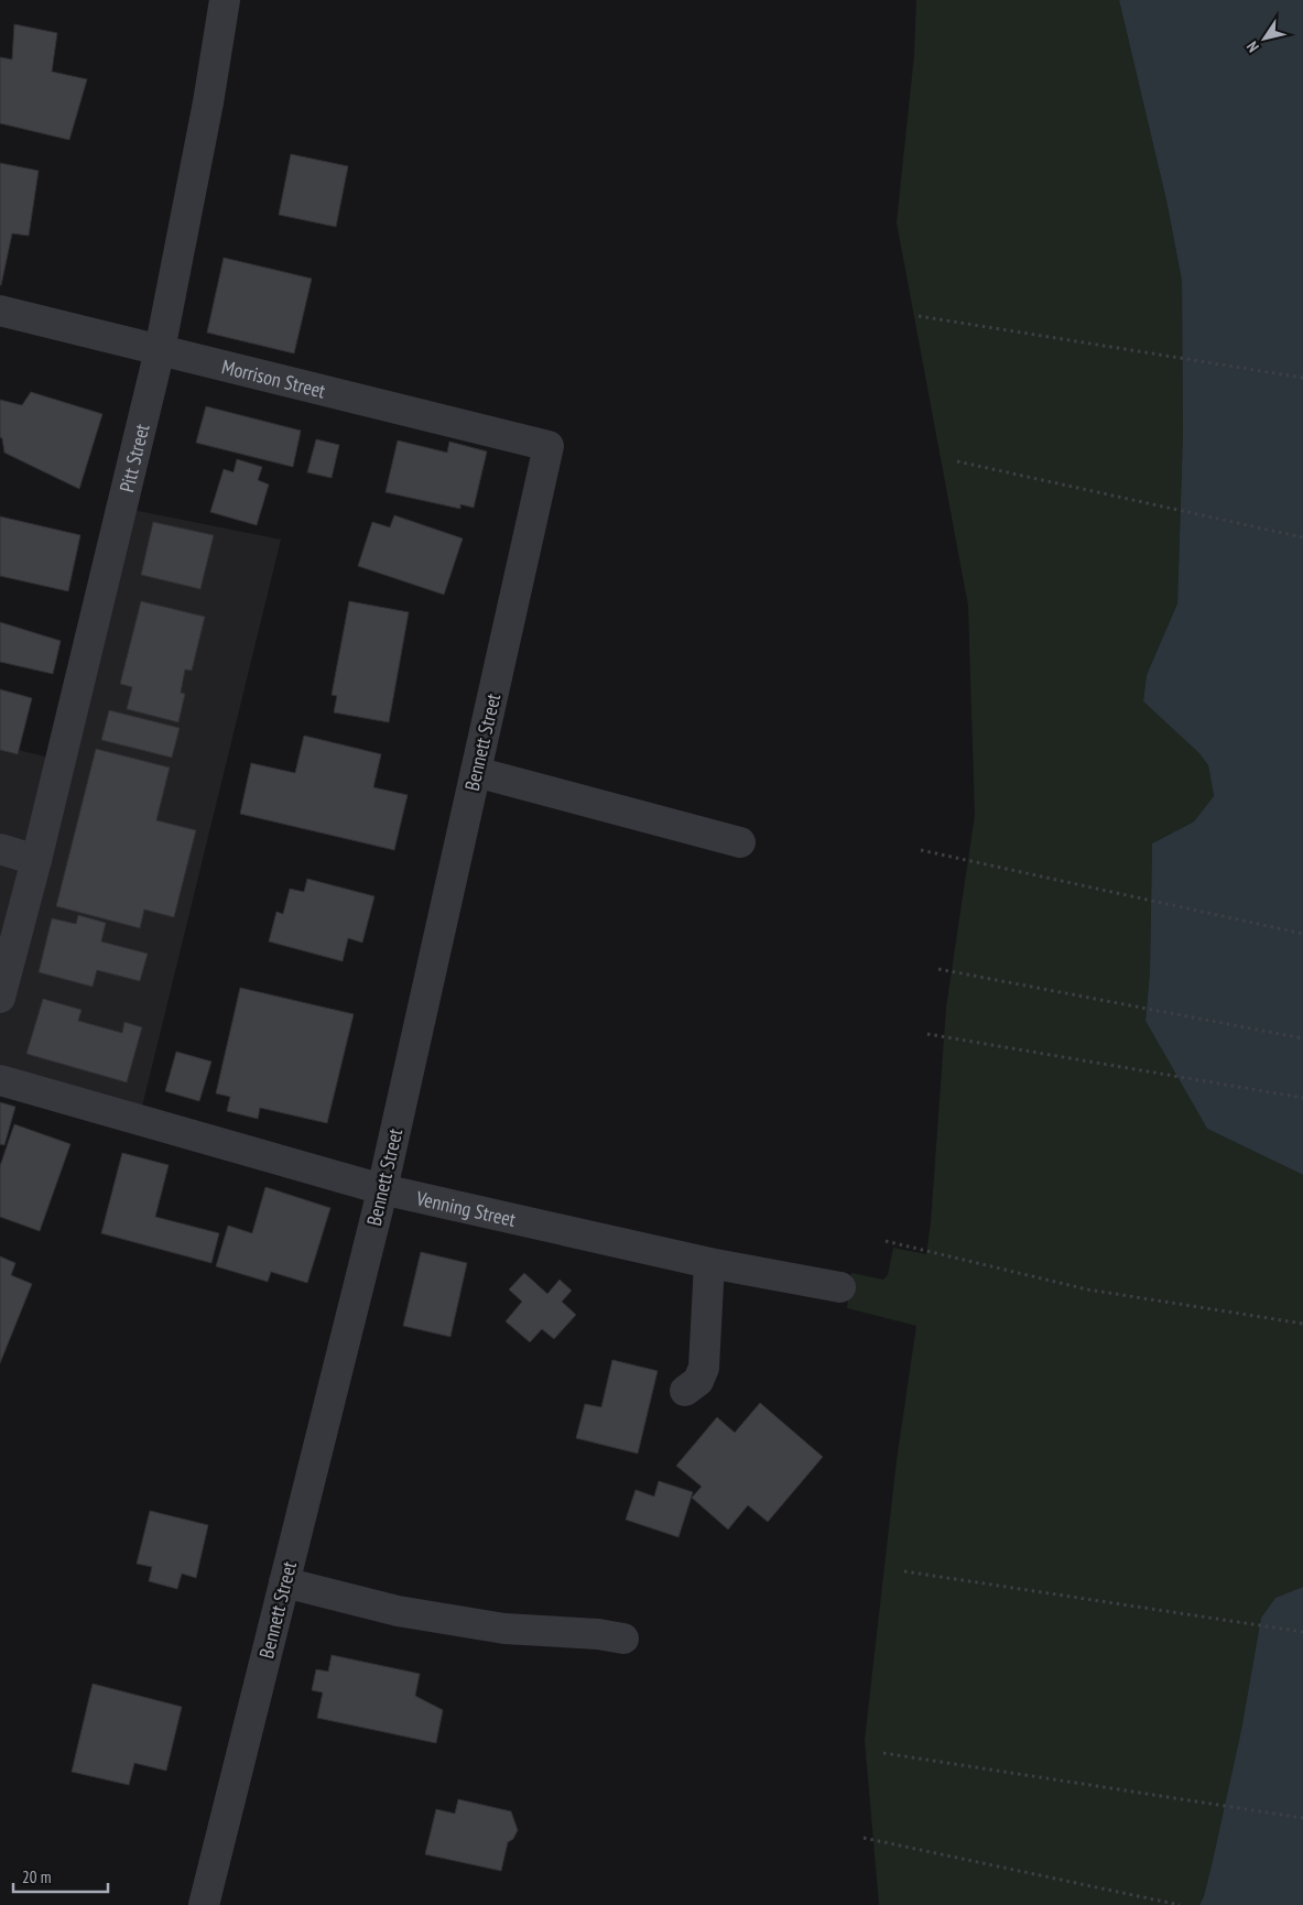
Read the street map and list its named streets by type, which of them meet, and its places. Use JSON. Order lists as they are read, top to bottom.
{
  "streets": {
    "street": [
      "Morrison Street",
      "Pitt Street",
      "Bennett Street",
      "Venning Street"
    ]
  },
  "crossings": [
    ["Morrison Street", "Pitt Street"],
    ["Morrison Street", "Bennett Street"],
    ["Bennett Street", "Venning Street"]
  ],
  "scale_bar": "20 m",
  "north": "bottom left"
}
